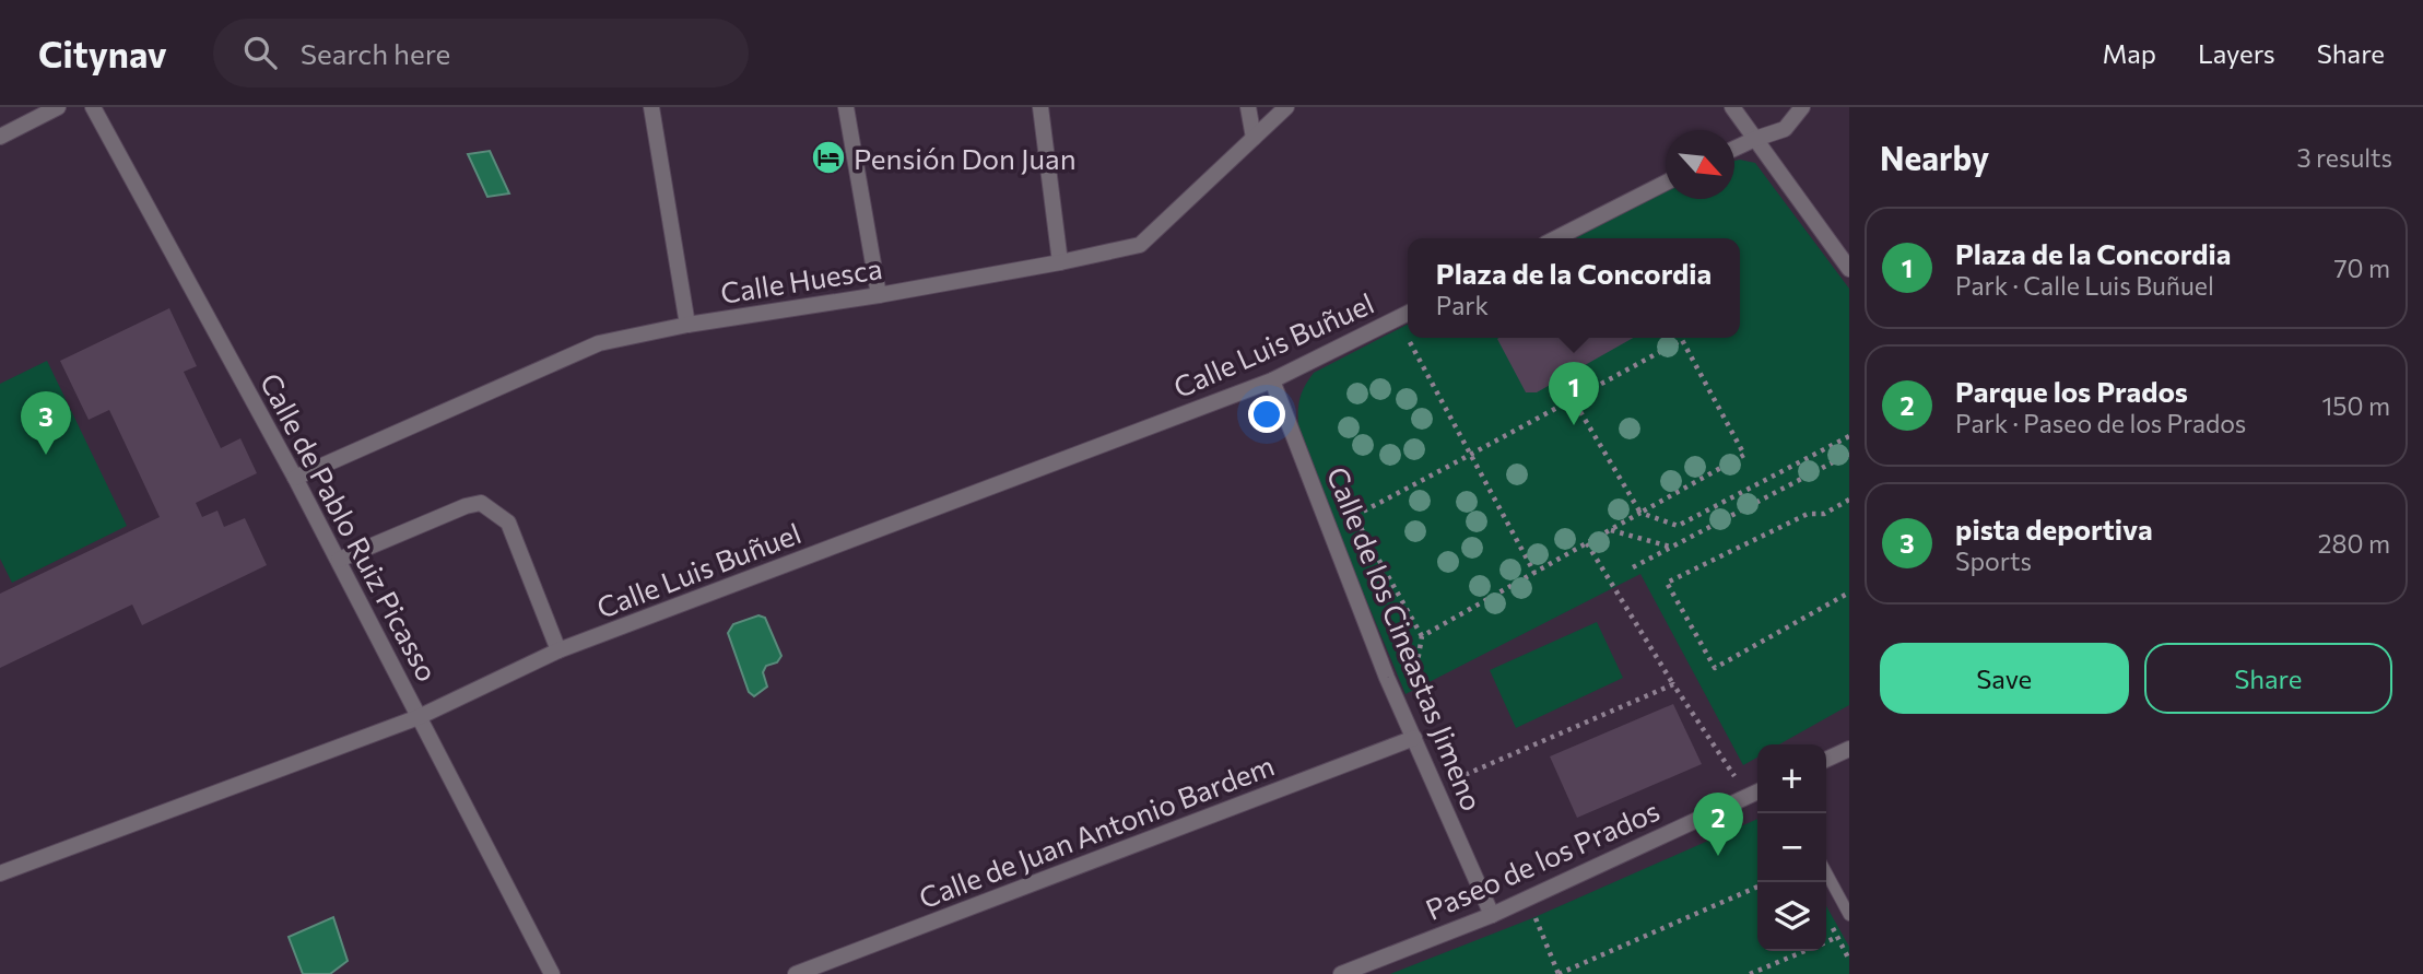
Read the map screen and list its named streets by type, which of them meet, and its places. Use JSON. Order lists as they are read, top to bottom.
{
  "streets": {
    "street": [
      "Calle Huesca",
      "Calle Luis Buñuel",
      "Calle de Pablo Ruiz Picasso",
      "Calle de los Cineastas Jimeno",
      "Calle de Juan Antonio Bardem",
      "Paseo de los Prados"
    ]
  },
  "crossings": [
    ["Calle Huesca", "Calle de Pablo Ruiz Picasso"],
    ["Calle Luis Buñuel", "Calle de Pablo Ruiz Picasso"],
    ["Calle Luis Buñuel", "Calle de los Cineastas Jimeno"],
    ["Calle de los Cineastas Jimeno", "Calle de Juan Antonio Bardem"],
    ["Calle de los Cineastas Jimeno", "Paseo de los Prados"]
  ],
  "places": {
    "hotel": ["Pensión Don Juan"]
  },
  "north": "bottom right",
  "page": {
    "header": "Citynav",
    "search": "Search here",
    "nav": ["Map", "Layers", "Share"],
    "heading": ["Nearby", "3 results"],
    "list": [
      {
        "mark": "1",
        "name": "Plaza de la Concordia",
        "note": "Park · Calle Luis Buñuel",
        "value": "70 m"
      },
      {
        "mark": "2",
        "name": "Parque los Prados",
        "note": "Park · Paseo de los Prados",
        "value": "150 m"
      },
      {
        "mark": "3",
        "name": "pista deportiva",
        "note": "Sports",
        "value": "280 m"
      }
    ],
    "popup": ["Plaza de la Concordia", "Park"],
    "pins": ["1", "3", "2"],
    "buttons": ["Save", "Share"],
    "map_buttons": ["+", "−"]
  }
}
